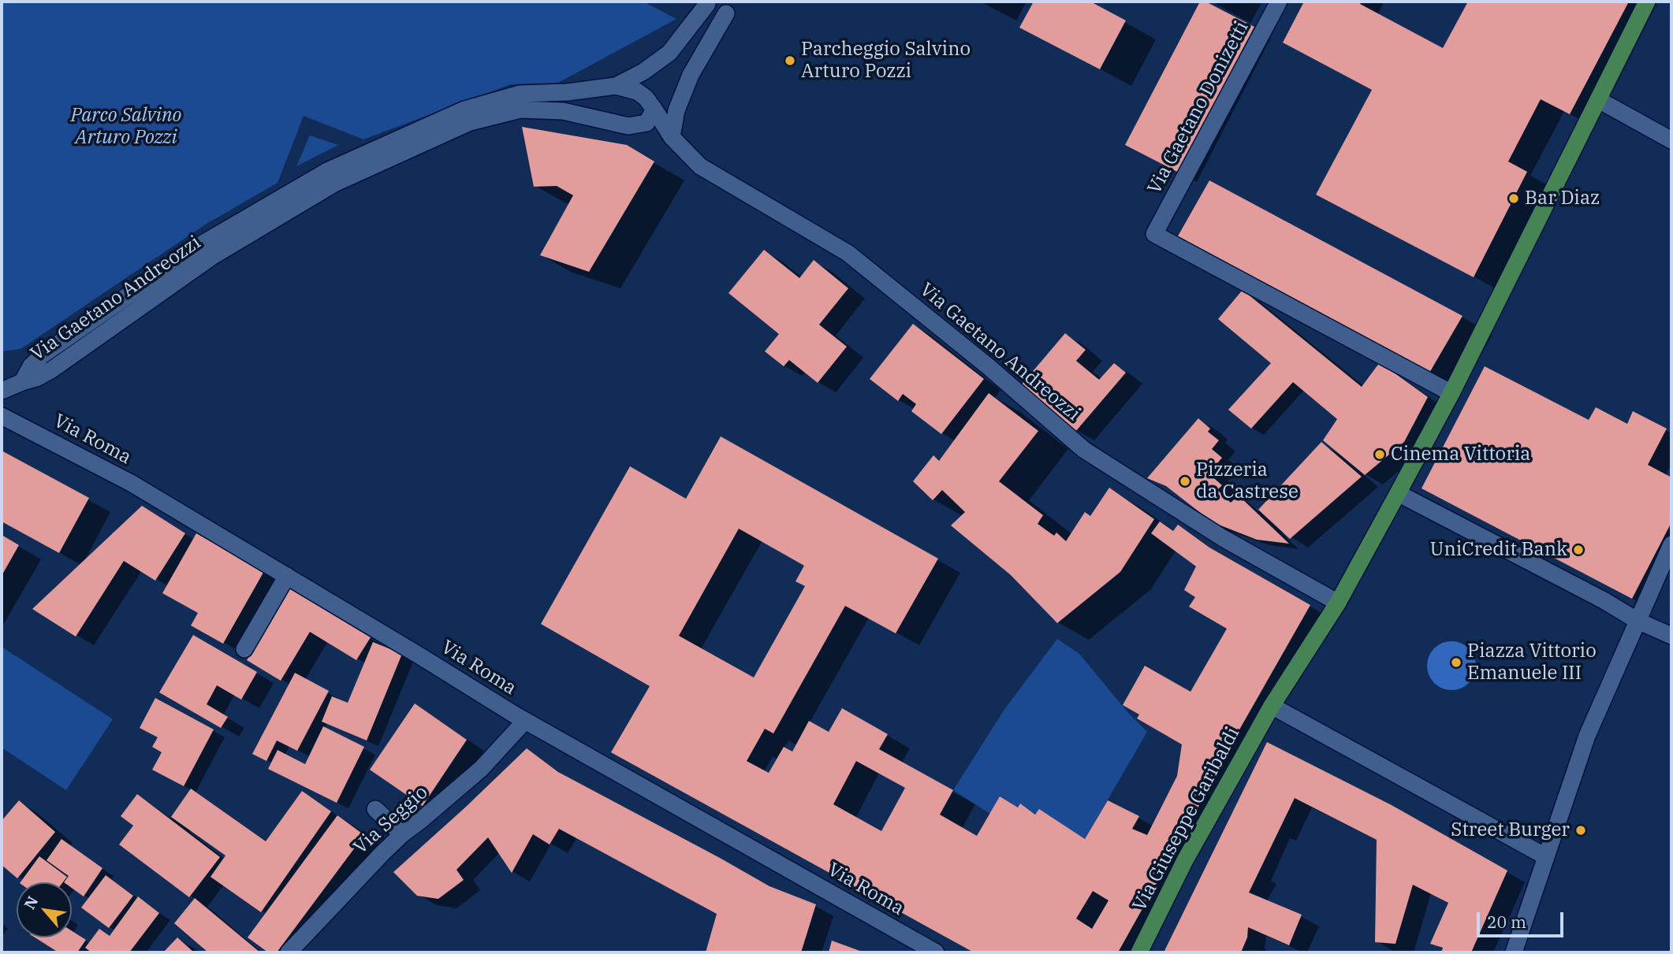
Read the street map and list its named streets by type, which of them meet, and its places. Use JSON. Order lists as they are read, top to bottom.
{
  "streets": {
    "main road": ["Via Giuseppe Garibaldi"],
    "street": [
      "Via Gaetano Donizetti",
      "Via Gaetano Andreozzi",
      "Via Roma",
      "Via Seggio"
    ]
  },
  "crossings": [
    ["Via Roma", "Via Seggio"]
  ],
  "parks": ["Parco Salvino Arturo Pozzi"],
  "places": [
    "Parcheggio Salvino Arturo Pozzi",
    "Bar Diaz",
    "Cinema Vittoria",
    "Pizzeria da Castrese",
    "UniCredit Bank",
    "Piazza Vittorio Emanuele III",
    "Street Burger"
  ],
  "scale_bar": "20 m",
  "north": "top left"
}
